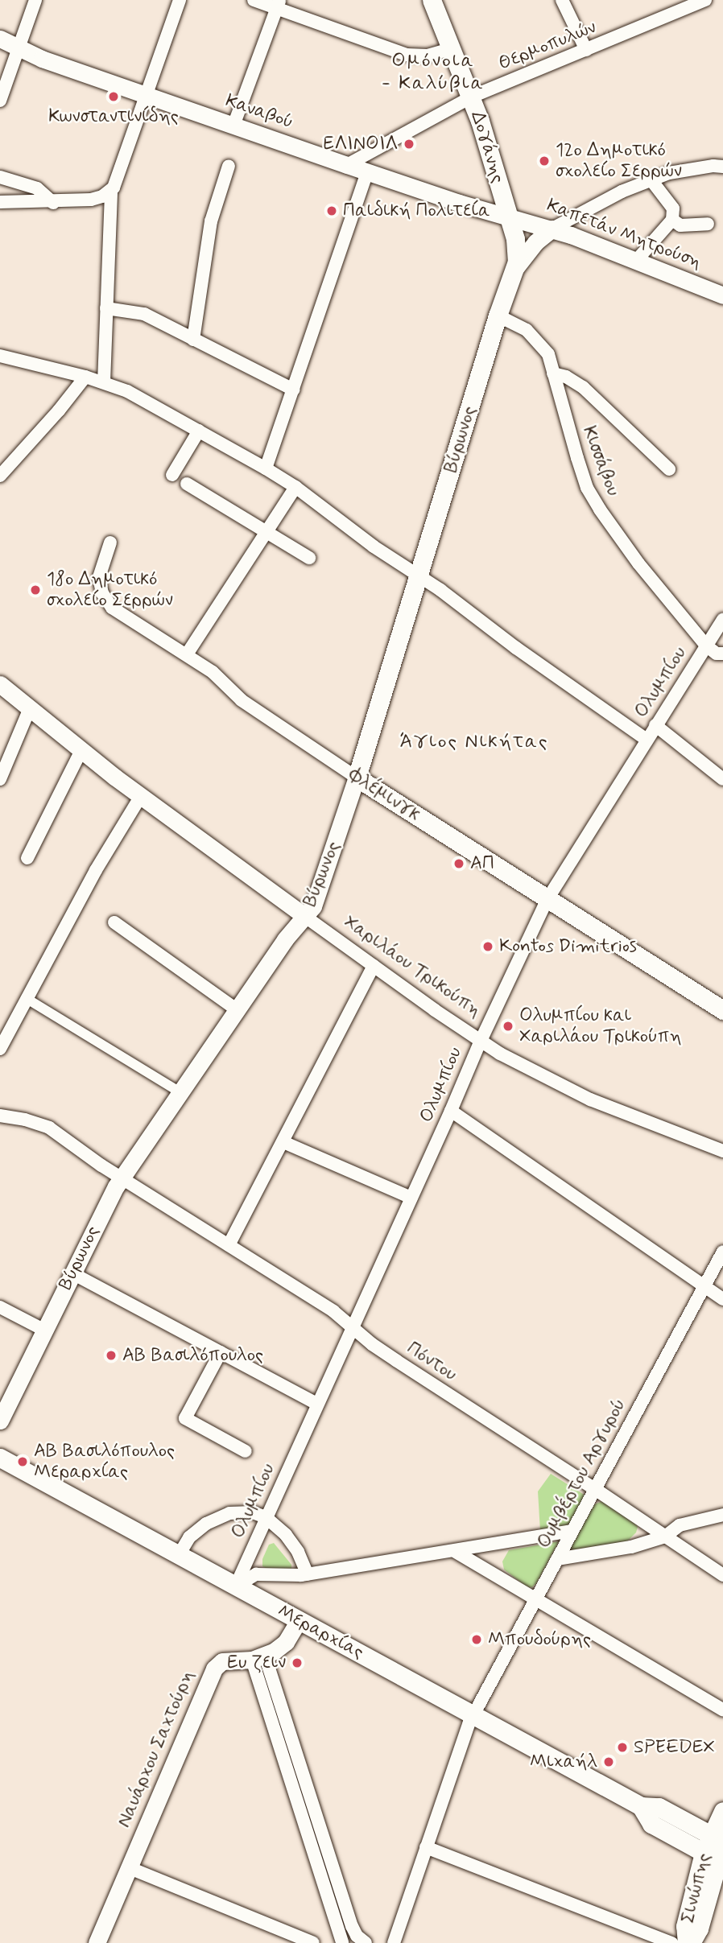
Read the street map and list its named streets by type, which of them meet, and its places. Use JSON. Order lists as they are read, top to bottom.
{
  "streets": {
    "main road": [
      "Δογάνης",
      "Βύρωνος",
      "Φλέμινγκ",
      "Μεραρχίας",
      "Σινώπης"
    ],
    "street": [
      "Θερμοπυλών",
      "Καναβού",
      "Καπετάν Μητρούση",
      "Κισσάβου",
      "Ολυμπίου",
      "Χαριλάου Τρικούπη",
      "Πόντου",
      "Ουμβέρτου Αργυρού",
      "Ναυάρχου Σαχτούρη"
    ]
  },
  "crossings": [
    ["Θερμοπυλών", "Καναβού"],
    ["Θερμοπυλών", "Δογάνης"],
    ["Καναβού", "Δογάνης"],
    ["Καναβού", "Καπετάν Μητρούση"],
    ["Δογάνης", "Καπετάν Μητρούση"],
    ["Δογάνης", "Βύρωνος"],
    ["Βύρωνος", "Κισσάβου"],
    ["Βύρωνος", "Φλέμινγκ"],
    ["Βύρωνος", "Χαριλάου Τρικούπη"],
    ["Βύρωνος", "Πόντου"],
    ["Κισσάβου", "Ολυμπίου"],
    ["Ολυμπίου", "Φλέμινγκ"],
    ["Ολυμπίου", "Χαριλάου Τρικούπη"],
    ["Ολυμπίου", "Πόντου"],
    ["Ολυμπίου", "Μεραρχίας"],
    ["Πόντου", "Ουμβέρτου Αργυρού"],
    ["Ουμβέρτου Αργυρού", "Μεραρχίας"],
    ["Μεραρχίας", "Σινώπης"]
  ],
  "districts": ["Ομόνοια - Καλύβια", "Άγιος Νικήτας"],
  "places": [
    "Κωνσταντινίδης",
    "ΕΛΙΝΟΙΛ",
    "12ο Δημοτικό σχολείο Σερρών",
    "Παιδική Πολιτεία",
    "18ο Δημοτικό σχολείο Σερρών",
    "ΑΠ",
    "Kontos Dimitrios",
    "Ολυμπίου και Χαριλάου Τρικούπη",
    "ΑΒ Βασιλόπουλος",
    "ΑΒ Βασιλόπουλος Μεραρχίας",
    "Μπουδούρης",
    "Ευ ζειν",
    "SPEEDEX",
    "Μιχαήλ"
  ]
}
